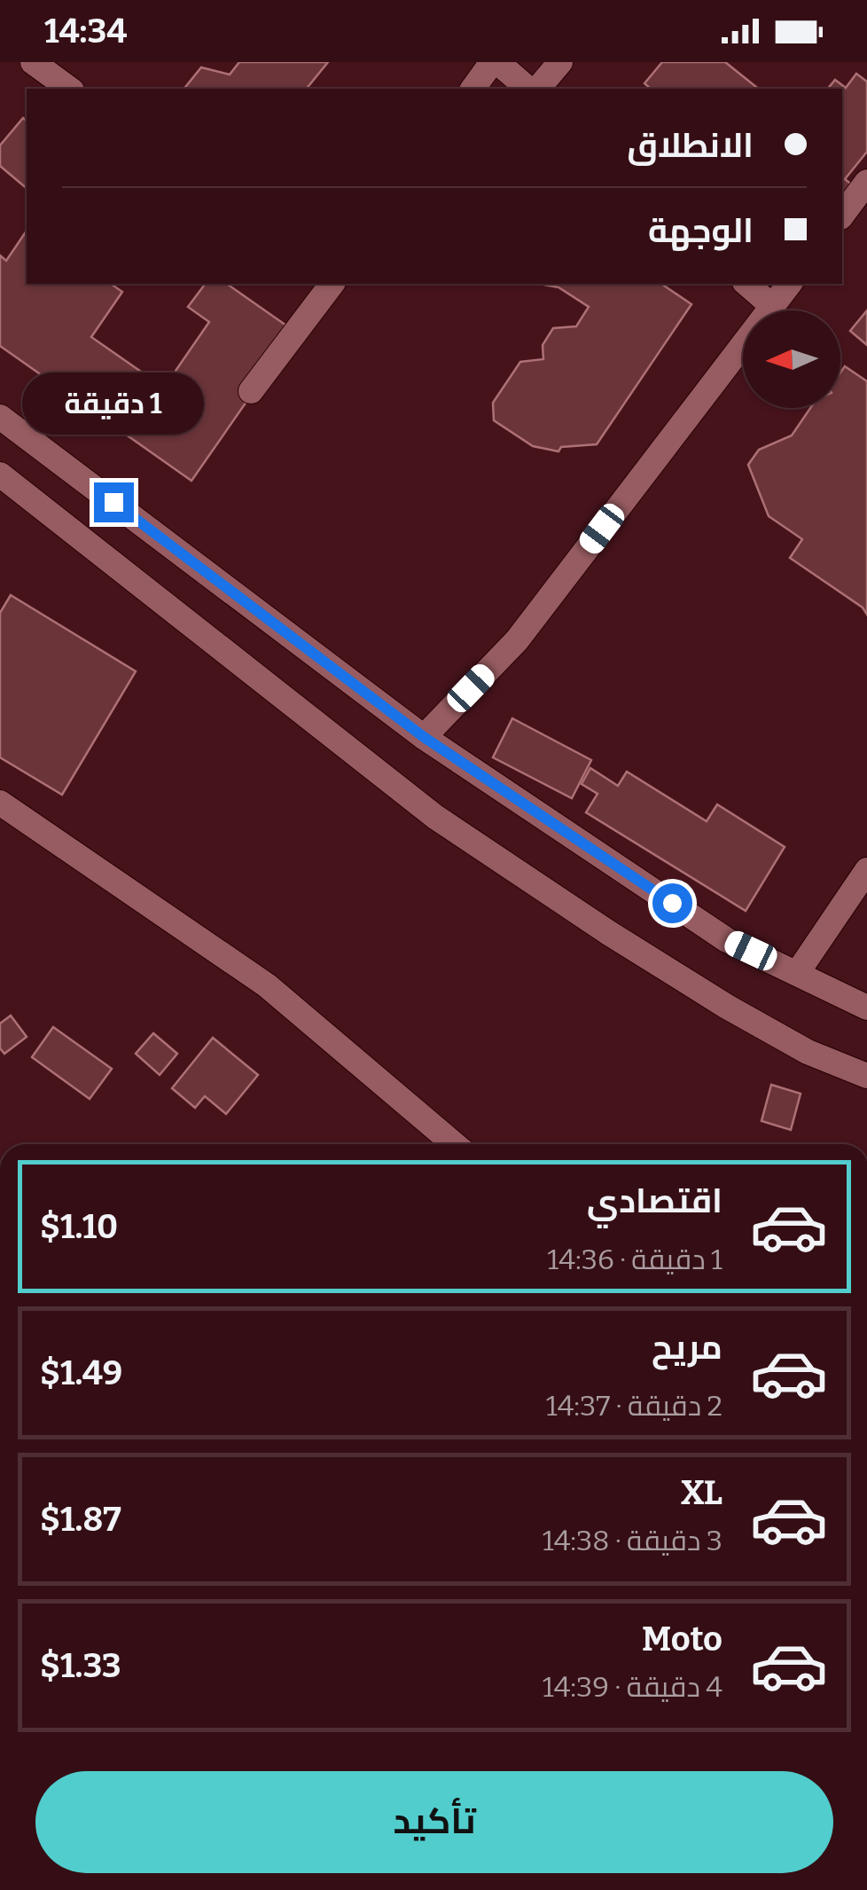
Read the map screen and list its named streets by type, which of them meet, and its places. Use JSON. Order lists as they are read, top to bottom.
{
  "north": "left",
  "page": {
    "status": "14:34",
    "banner": ["الانطلاق", "الوجهة"],
    "bubble": "1 دقيقة",
    "list": [
      {
        "name": "اقتصادي",
        "note": "1 دقيقة · 14:36",
        "value": "$1.10"
      },
      {
        "name": "مريح",
        "note": "2 دقيقة · 14:37",
        "value": "$1.49"
      },
      {
        "name": "XL",
        "note": "3 دقيقة · 14:38",
        "value": "$1.87"
      },
      {
        "name": "Moto",
        "note": "4 دقيقة · 14:39",
        "value": "$1.33"
      }
    ],
    "buttons": "تأكيد"
  }
}
